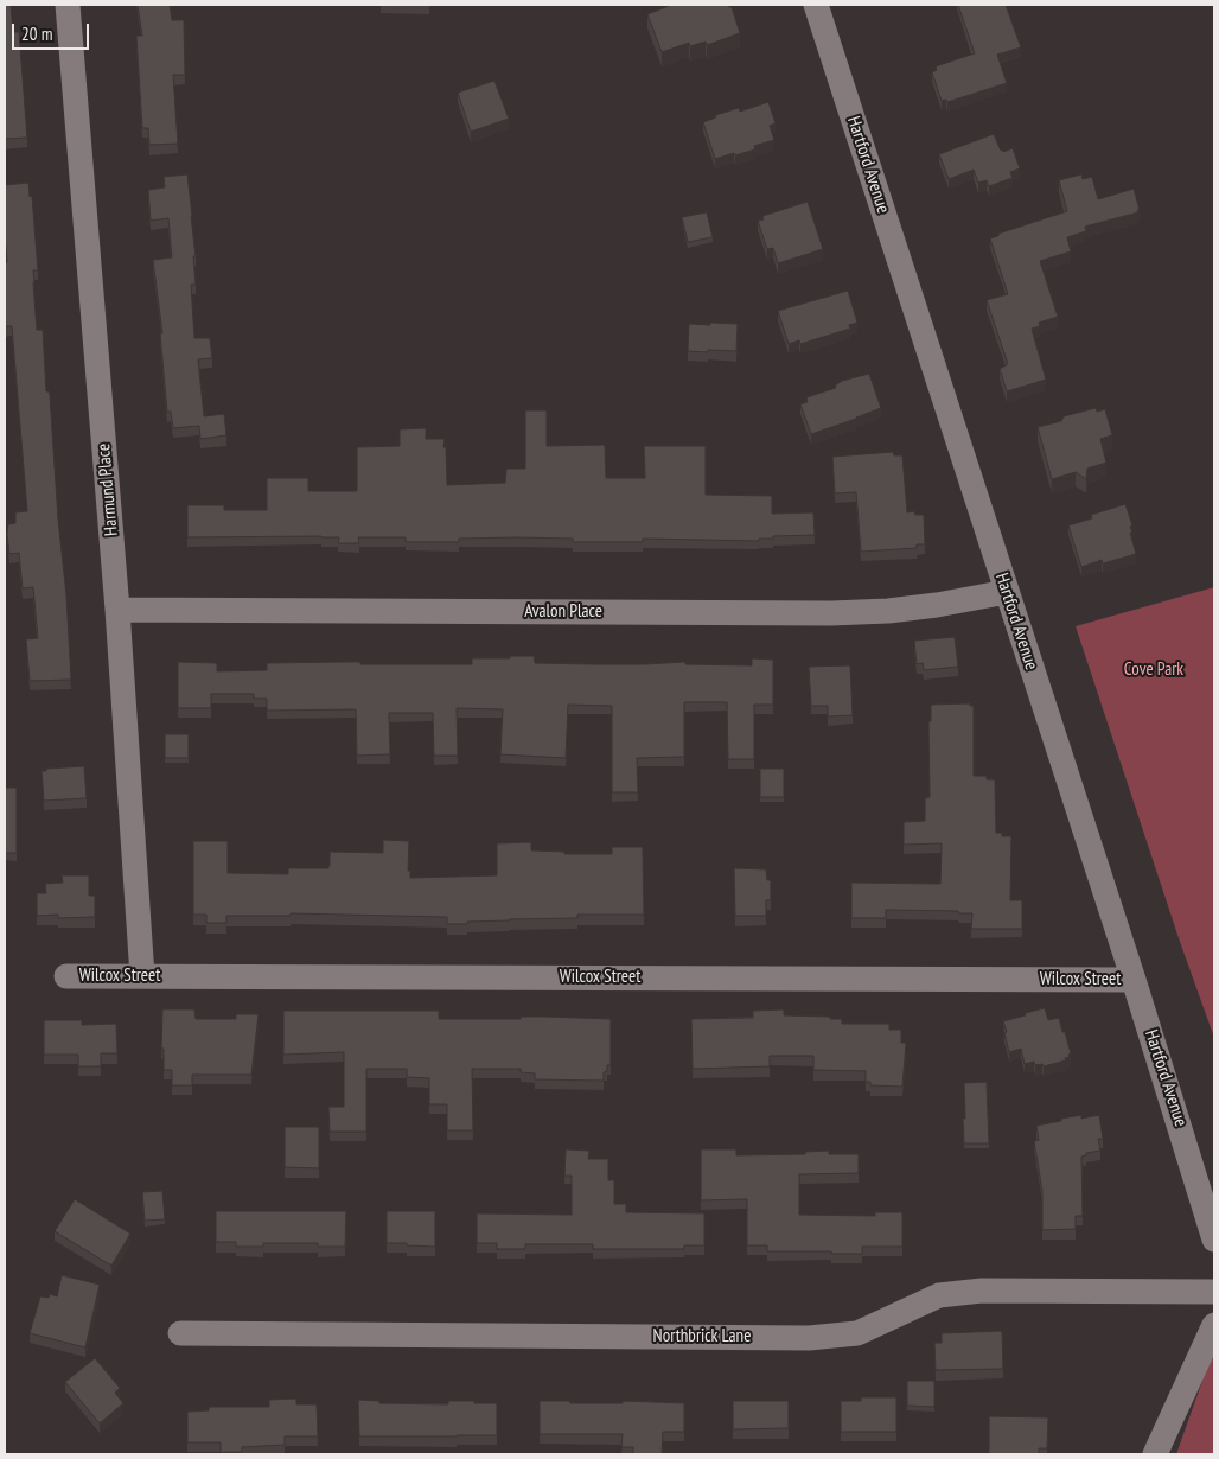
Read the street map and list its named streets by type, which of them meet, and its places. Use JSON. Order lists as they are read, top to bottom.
{
  "streets": {
    "street": [
      "Hartford Avenue",
      "Harmund Place",
      "Avalon Place",
      "Wilcox Street",
      "Northbrick Lane"
    ]
  },
  "crossings": [
    ["Hartford Avenue", "Avalon Place"],
    ["Hartford Avenue", "Wilcox Street"],
    ["Harmund Place", "Avalon Place"],
    ["Harmund Place", "Wilcox Street"]
  ],
  "parks": ["Cove Park"],
  "scale_bar": "20 m"
}
